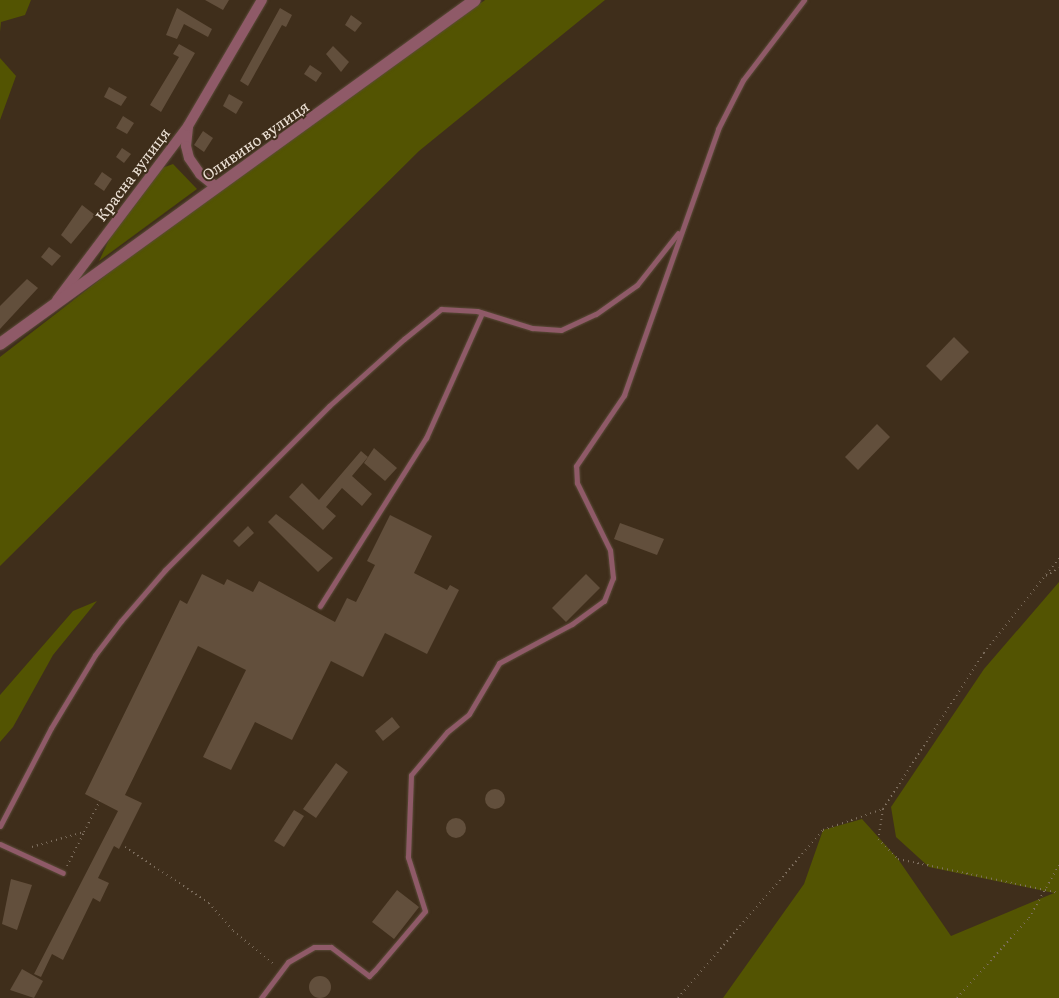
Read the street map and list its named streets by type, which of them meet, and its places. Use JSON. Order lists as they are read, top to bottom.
{
  "streets": {
    "street": ["Оливино вулиця", "Красна вулиця"]
  },
  "crossings": [
    ["Оливино вулиця", "Красна вулиця"]
  ]
}
